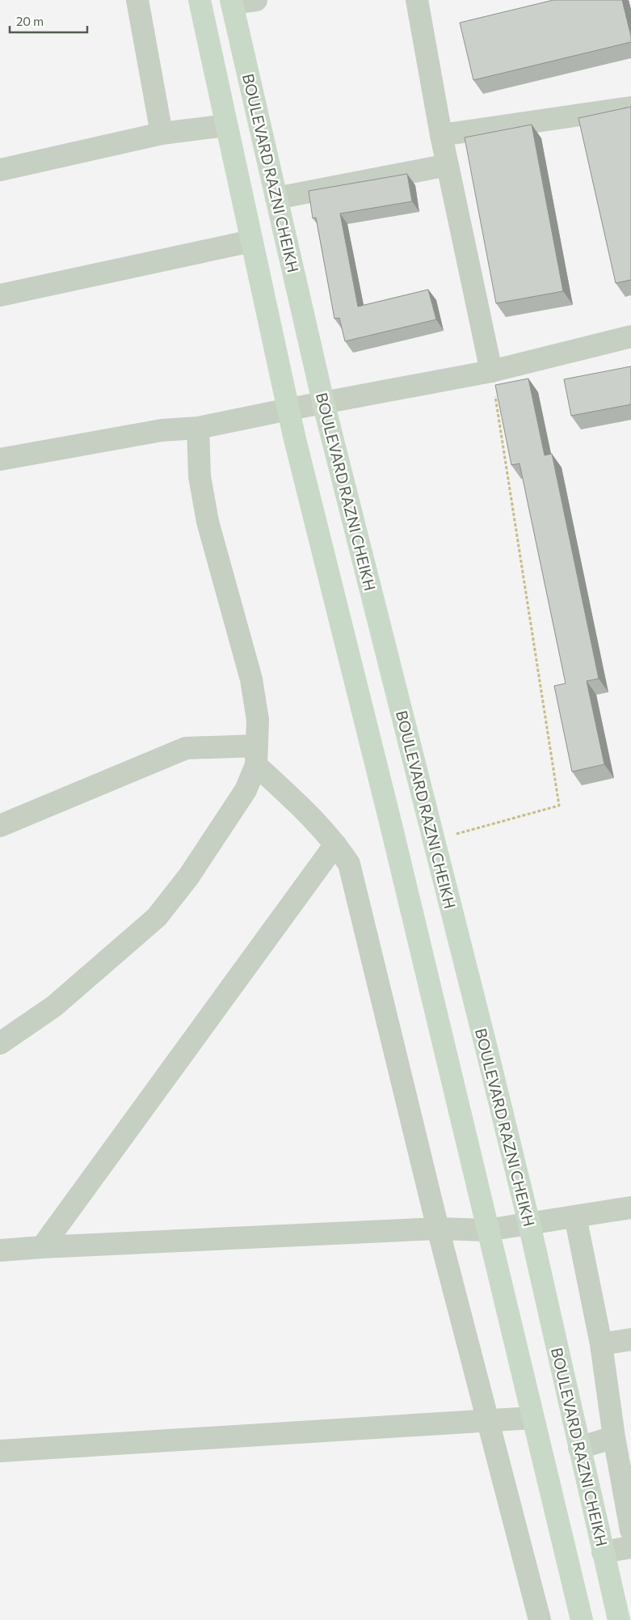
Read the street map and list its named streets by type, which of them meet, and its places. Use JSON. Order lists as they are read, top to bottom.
{
  "streets": {
    "main road": ["BOULEVARD RAZNI CHEIKH"]
  },
  "scale_bar": "20 m"
}
